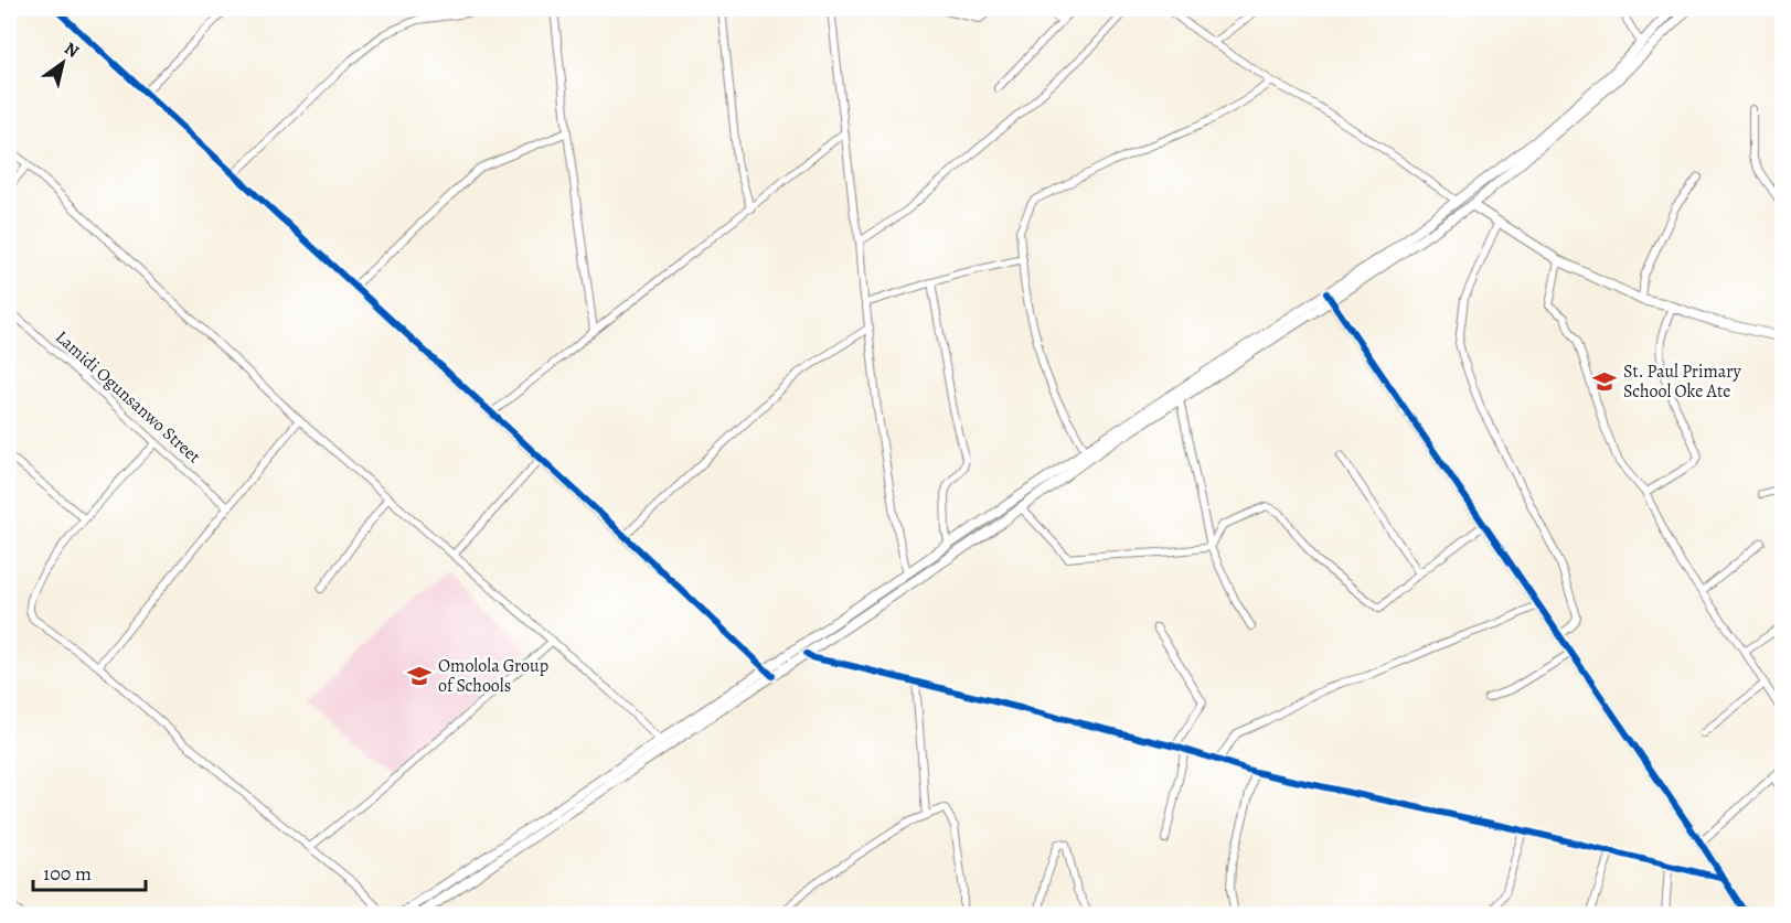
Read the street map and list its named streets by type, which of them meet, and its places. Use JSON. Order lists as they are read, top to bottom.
{
  "streets": {
    "street": ["Lamidi Ogunsanwo Street"]
  },
  "places": {
    "school or university": ["St. Paul Primary School Oke Ate", "Omolola Group of Schools"]
  },
  "scale_bar": "100 m",
  "north": "top right"
}
